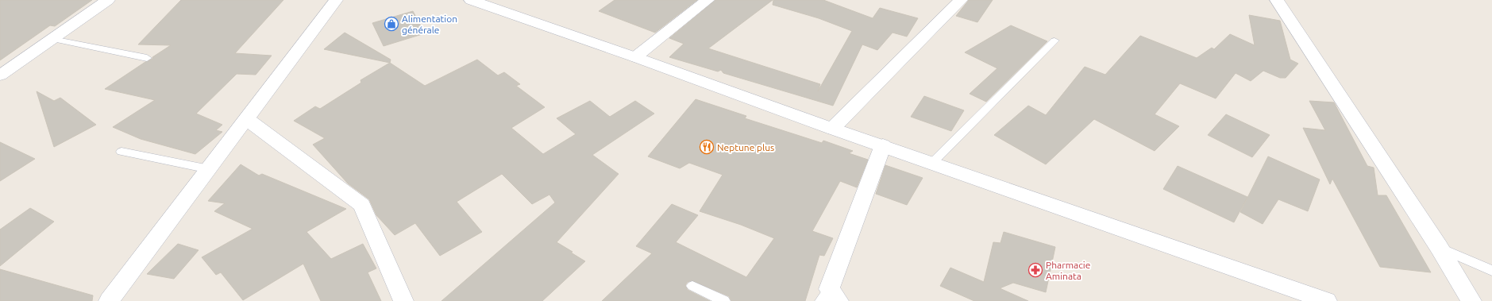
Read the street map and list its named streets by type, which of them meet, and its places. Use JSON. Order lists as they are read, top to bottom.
{
  "places": {
    "shop": ["Alimentation générale"],
    "restaurant": ["Neptune plus"],
    "pharmacy": ["Pharmacie Aminata"]
  }
}
